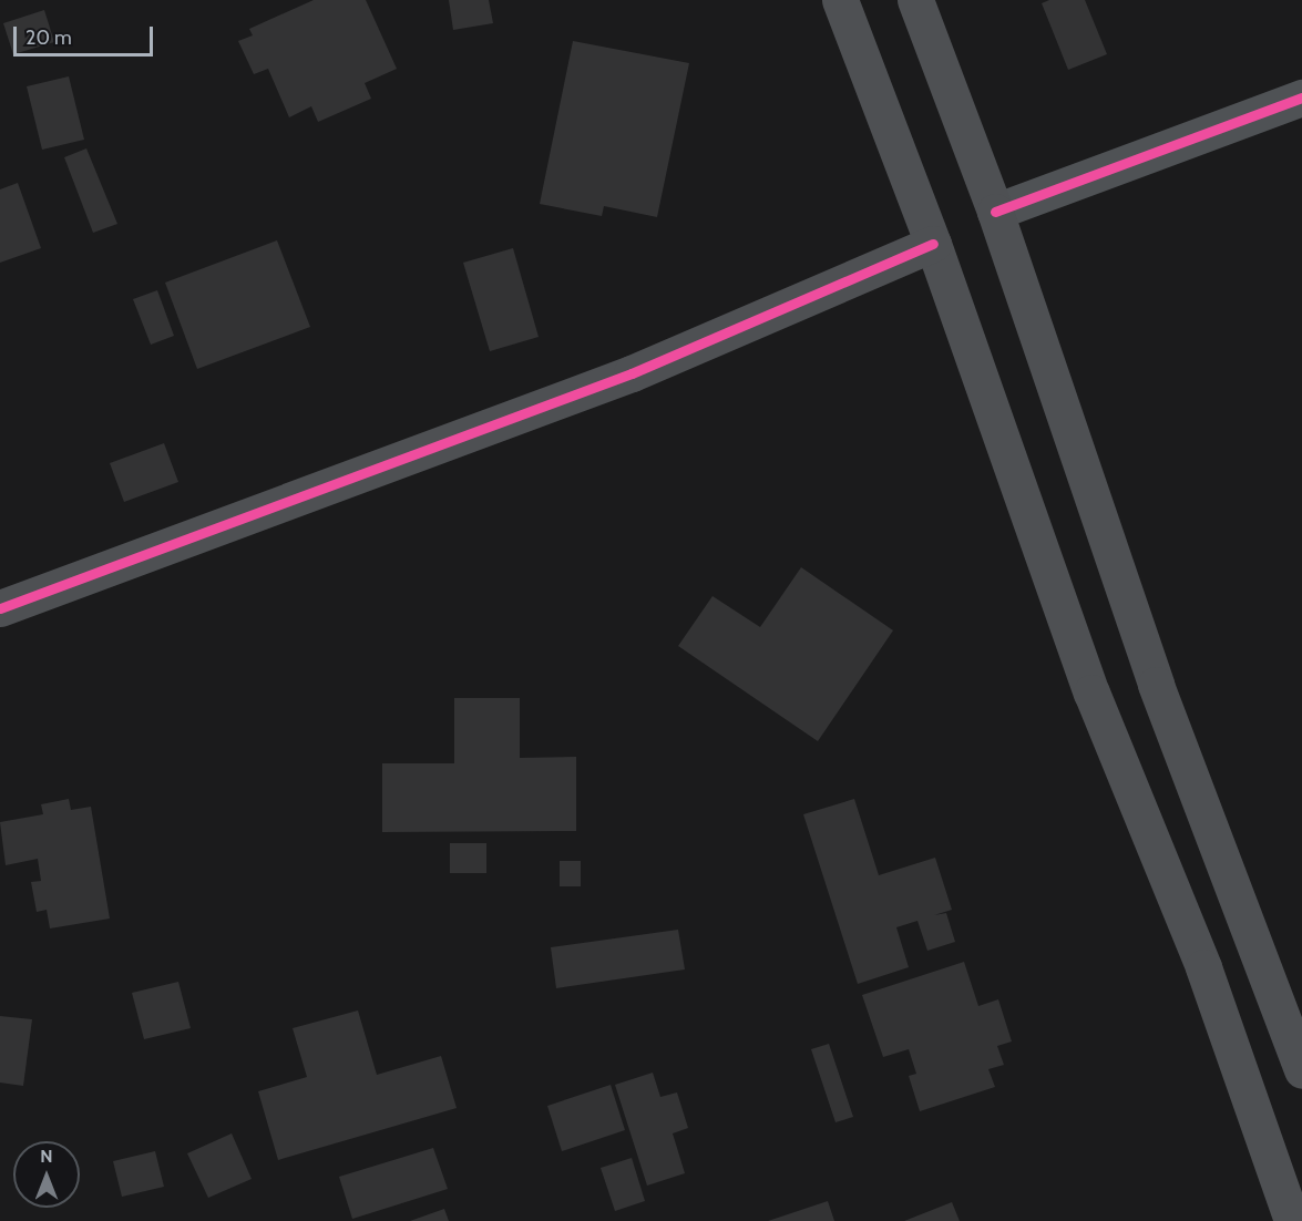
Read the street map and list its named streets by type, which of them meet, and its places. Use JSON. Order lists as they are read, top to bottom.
{
  "scale_bar": "20 m",
  "north": "top"
}
